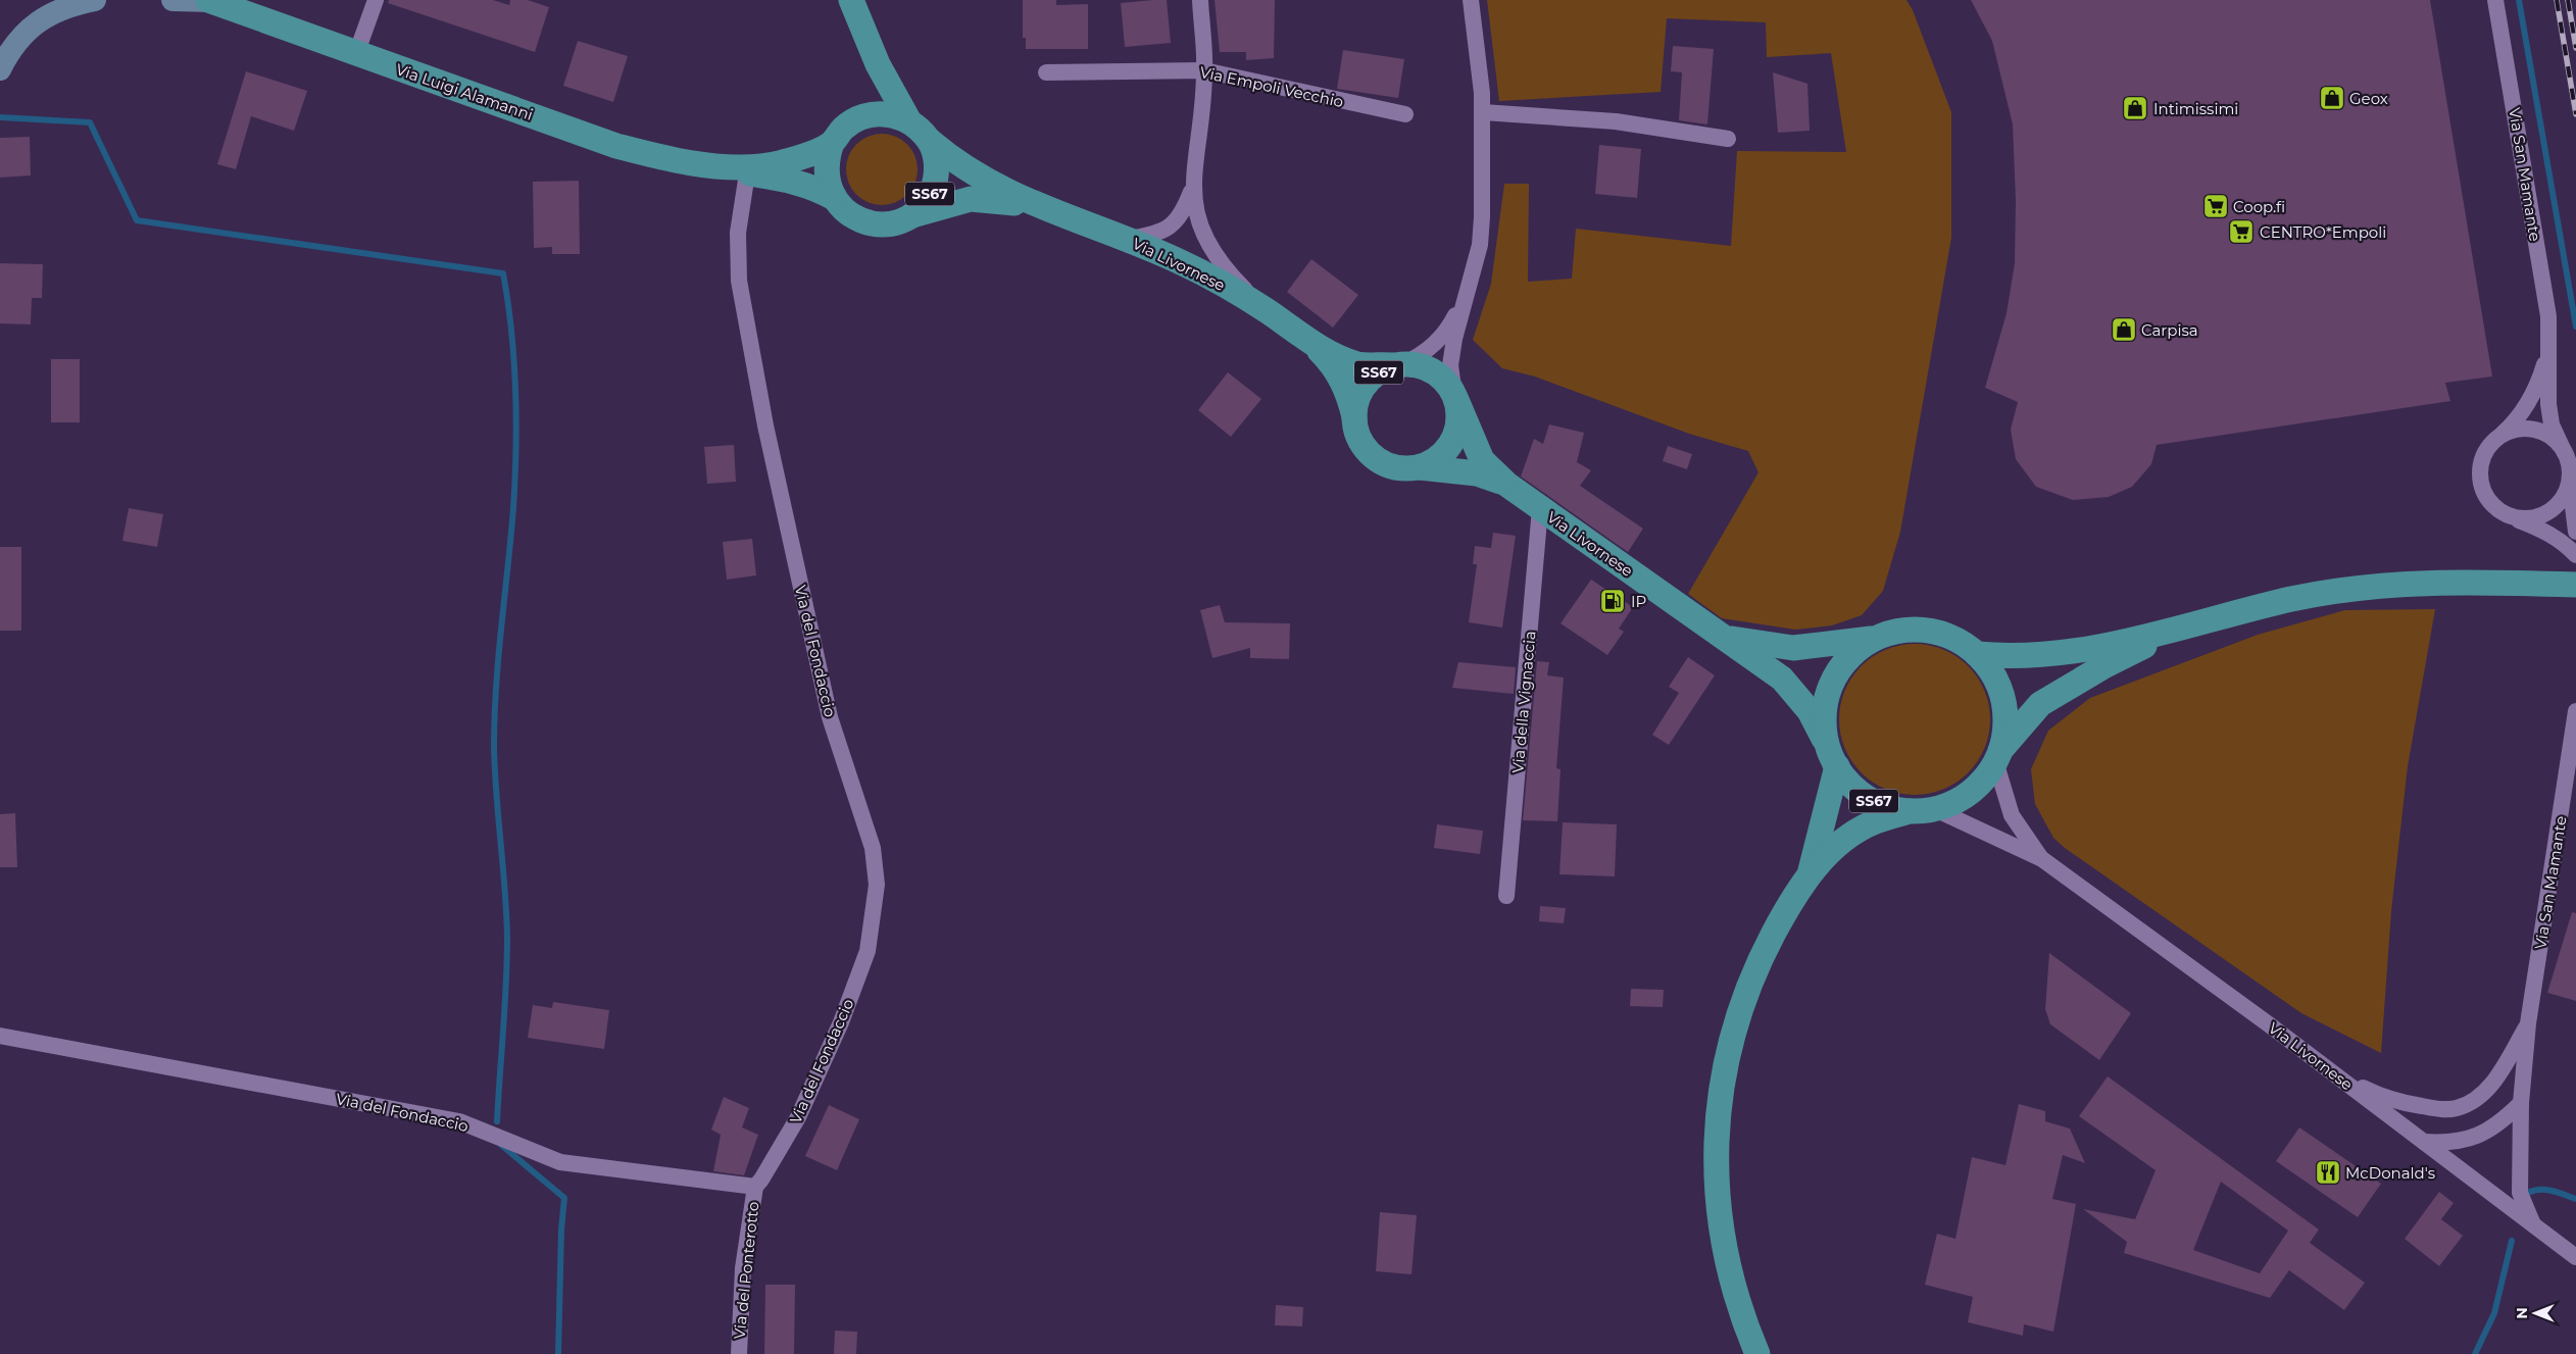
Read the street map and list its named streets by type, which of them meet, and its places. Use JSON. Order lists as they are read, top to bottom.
{
  "streets": {
    "main road": ["Via Luigi Alamanni", "SS67", "Via Livornese"],
    "street": [
      "Via Empoli Vecchio",
      "Via San Mamante",
      "Via del Fondaccio",
      "Via della Vignaccia",
      "Via del Ponterotto"
    ]
  },
  "crossings": [
    ["Via Luigi Alamanni", "SS67"],
    ["Via Luigi Alamanni", "Via Livornese"],
    ["Via Luigi Alamanni", "Via del Fondaccio"],
    ["Via San Mamante", "Via Livornese"],
    ["SS67", "Via Livornese"],
    ["Via Livornese", "Via della Vignaccia"],
    ["Via del Fondaccio", "Via del Ponterotto"]
  ],
  "places": {
    "shop": ["Geox", "Intimissimi", "Carpisa"],
    "supermarket": ["Coop.fi", "CENTRO*Empoli"],
    "fuel station": ["IP"],
    "restaurant": ["McDonald's"]
  },
  "north": "left"
}
